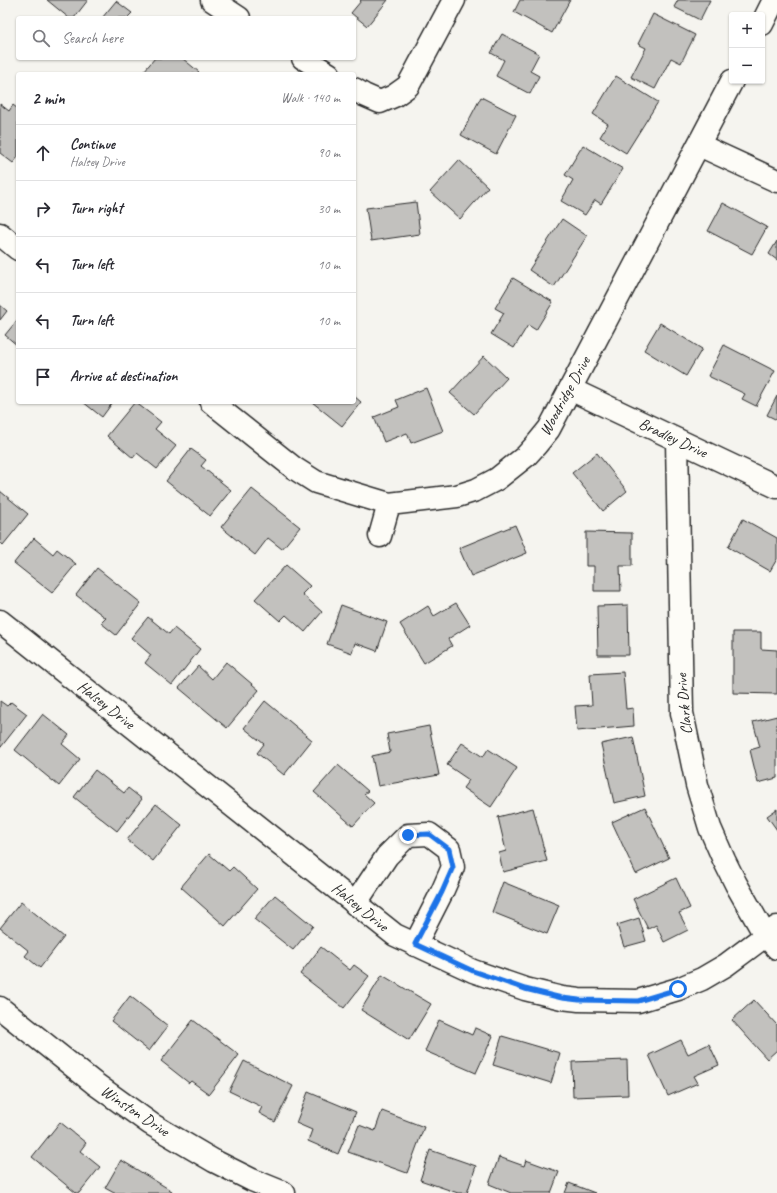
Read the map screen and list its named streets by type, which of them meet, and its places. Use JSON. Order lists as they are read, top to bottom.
{
  "streets": {
    "street": [
      "Woodridge Drive",
      "Bradley Drive",
      "Clark Drive",
      "Halsey Drive",
      "Winston Drive"
    ]
  },
  "crossings": [
    ["Woodridge Drive", "Bradley Drive"],
    ["Bradley Drive", "Clark Drive"],
    ["Clark Drive", "Halsey Drive"]
  ],
  "page": {
    "map_buttons": ["+", "−"],
    "search": "Search here",
    "heading": ["2 min", "Walk · 140 m"],
    "list": [
      ["Continue", "Halsey Drive", "90 m"],
      ["Turn right", "30 m"],
      ["Turn left", "10 m"],
      ["Turn left", "10 m"],
      "Arrive at destination"
    ]
  }
}
